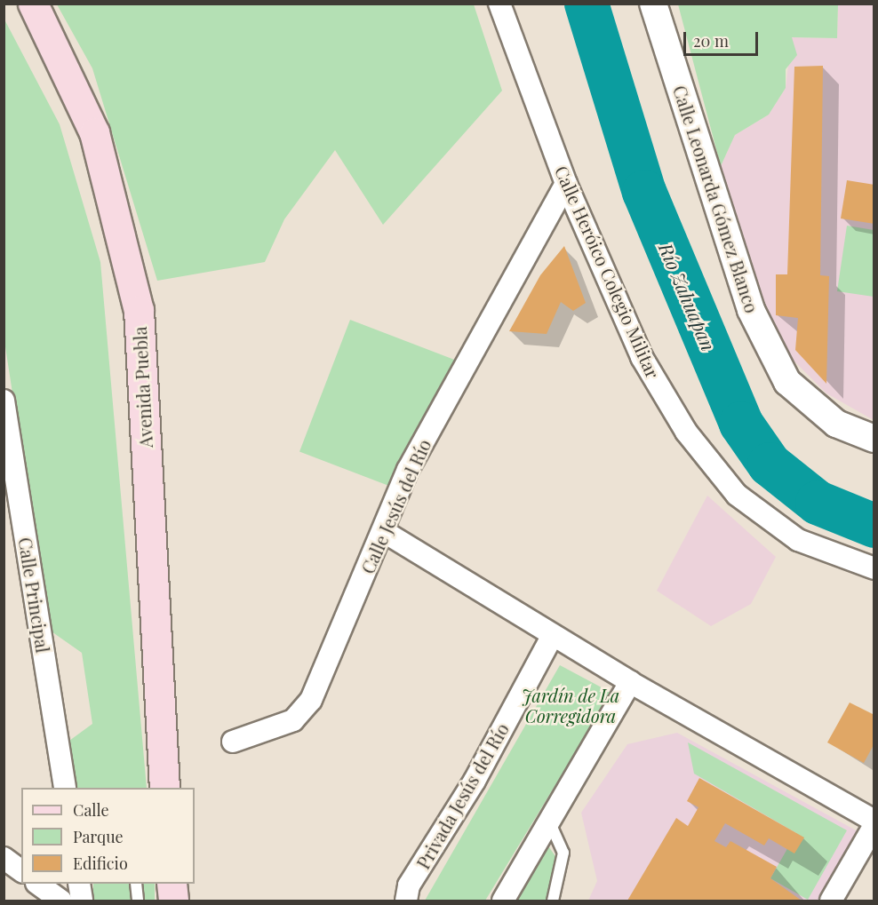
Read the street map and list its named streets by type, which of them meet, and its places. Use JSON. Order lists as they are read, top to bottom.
{
  "streets": {
    "main road": ["Avenida Puebla"],
    "street": [
      "Calle Leonarda Gómez Blanco",
      "Calle Heróico Colegio Militar",
      "Calle Jesús del Río",
      "Calle Principal",
      "Privada Jesús del Río"
    ]
  },
  "crossings": [
    ["Calle Heróico Colegio Militar", "Calle Jesús del Río"]
  ],
  "water": ["Río Zahuapan"],
  "parks": ["Jardín de La Corregidora"],
  "legend": ["Calle", "Parque", "Edificio"],
  "scale_bar": "20 m"
}
